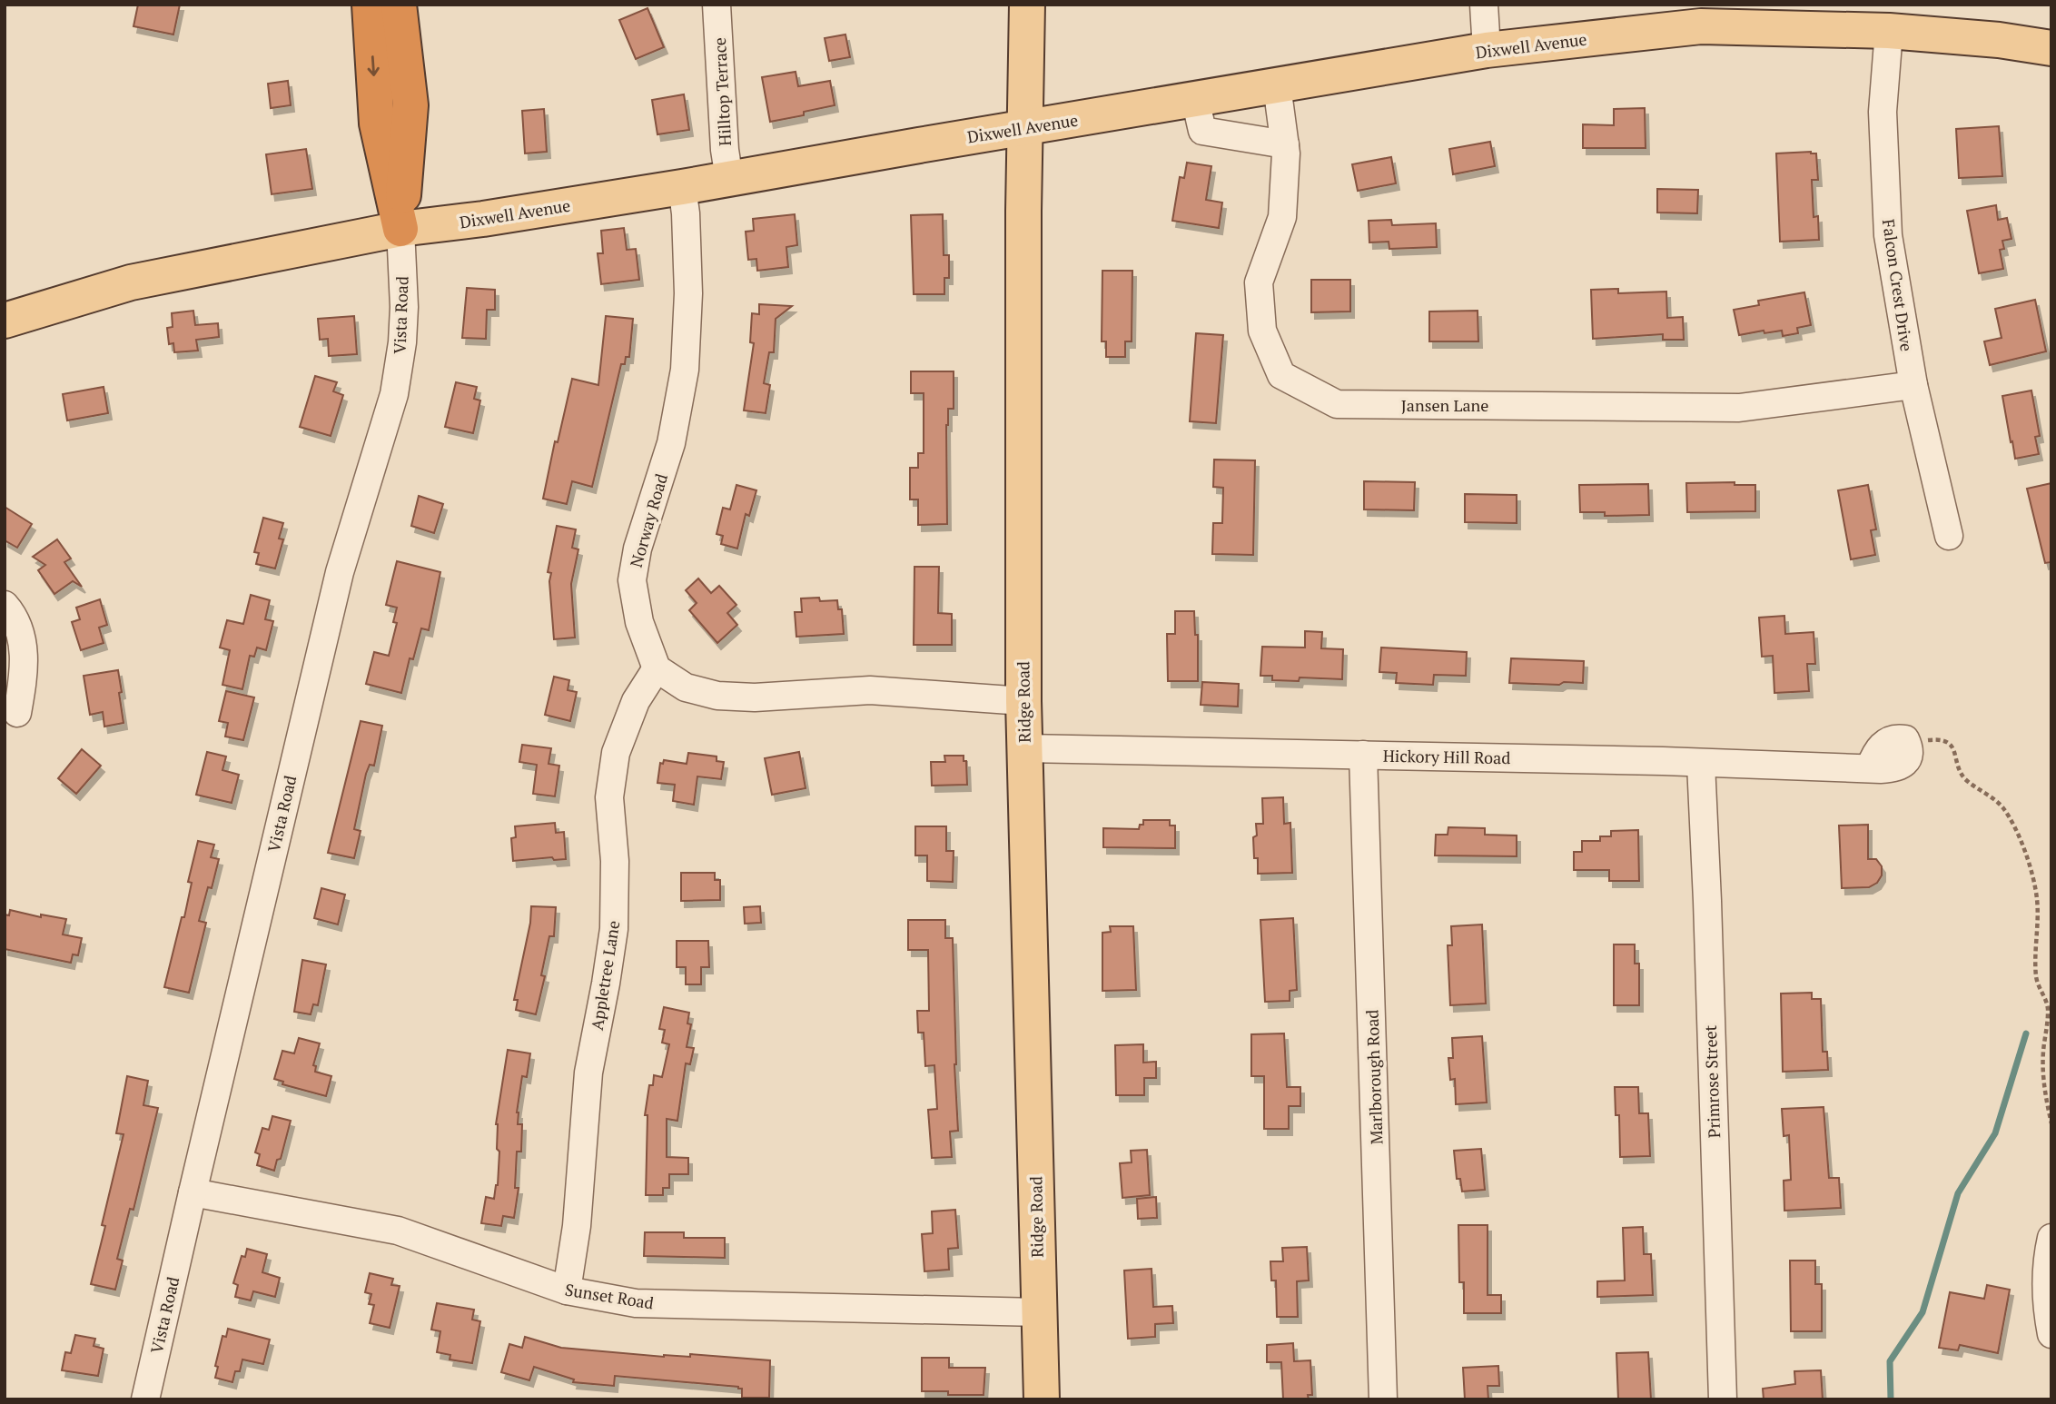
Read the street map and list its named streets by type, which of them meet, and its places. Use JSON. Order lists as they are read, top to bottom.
{
  "streets": {
    "main road": ["Dixwell Avenue", "Ridge Road"],
    "street": [
      "Hilltop Terrace",
      "Falcon Crest Drive",
      "Vista Road",
      "Jansen Lane",
      "Norway Road",
      "Hickory Hill Road",
      "Appletree Lane",
      "Marlborough Road",
      "Primrose Street",
      "Sunset Road"
    ]
  },
  "crossings": [
    ["Dixwell Avenue", "Hilltop Terrace"],
    ["Dixwell Avenue", "Falcon Crest Drive"],
    ["Dixwell Avenue", "Vista Road"],
    ["Dixwell Avenue", "Jansen Lane"],
    ["Dixwell Avenue", "Norway Road"],
    ["Dixwell Avenue", "Ridge Road"],
    ["Falcon Crest Drive", "Jansen Lane"],
    ["Vista Road", "Sunset Road"],
    ["Norway Road", "Appletree Lane"],
    ["Ridge Road", "Hickory Hill Road"],
    ["Ridge Road", "Sunset Road"],
    ["Hickory Hill Road", "Marlborough Road"],
    ["Hickory Hill Road", "Primrose Street"],
    ["Appletree Lane", "Sunset Road"]
  ]
}
